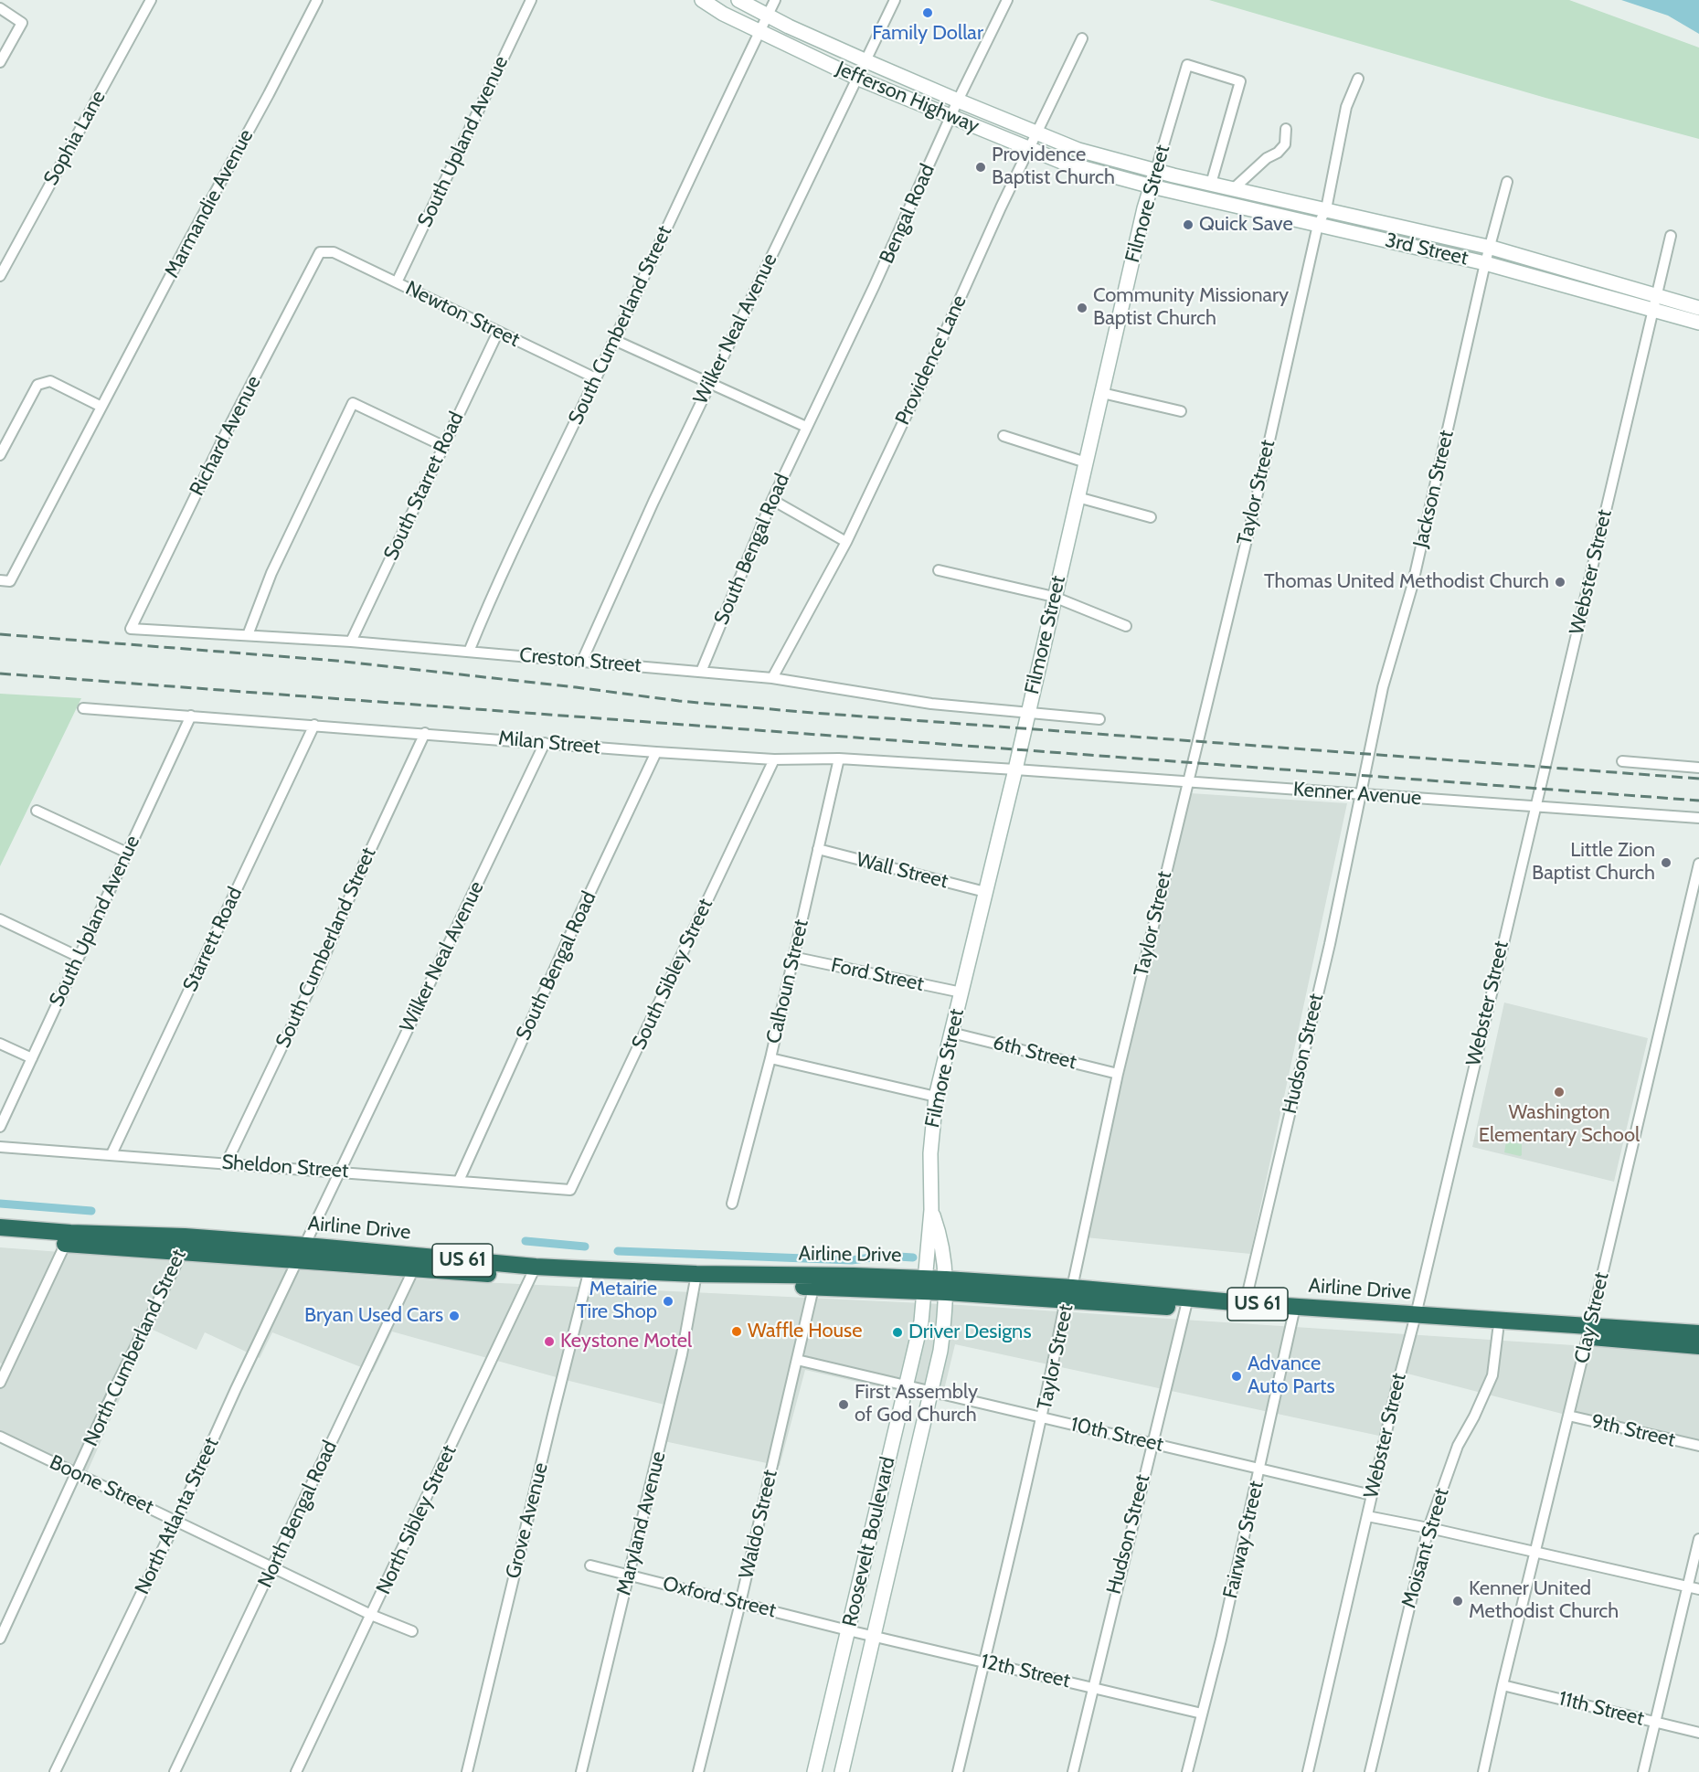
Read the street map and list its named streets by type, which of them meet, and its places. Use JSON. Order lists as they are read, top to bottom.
{
  "streets": {
    "highway": ["Airline Drive", "US 61"],
    "street": [
      "Jefferson Highway",
      "Sophia Lane",
      "South Upland Avenue",
      "Marmandie Avenue",
      "Filmore Street",
      "Bengal Road",
      "3rd Street",
      "Newton Street",
      "South Cumberland Street",
      "Wilker Neal Avenue",
      "Providence Lane",
      "Richard Avenue",
      "South Starret Road",
      "Jackson Street",
      "Taylor Street",
      "South Bengal Road",
      "Webster Street",
      "Creston Street",
      "Milan Street",
      "Kenner Avenue",
      "Wall Street",
      "Starrett Road",
      "South Sibley Street",
      "Ford Street",
      "Calhoun Street",
      "6th Street",
      "Hudson Street",
      "Sheldon Street",
      "Clay Street",
      "North Cumberland Street",
      "9th Street",
      "10th Street",
      "Boone Street",
      "North Bengal Road",
      "North Atlanta Street",
      "North Sibley Street",
      "Grove Avenue",
      "Maryland Avenue",
      "Waldo Street",
      "Fairway Street",
      "Roosevelt Boulevard",
      "Moisant Street",
      "Oxford Street",
      "12th Street",
      "11th Street"
    ]
  },
  "crossings": [
    ["Jefferson Highway", "Filmore Street"],
    ["Jefferson Highway", "Bengal Road"],
    ["Jefferson Highway", "3rd Street"],
    ["Jefferson Highway", "South Cumberland Street"],
    ["Jefferson Highway", "Wilker Neal Avenue"],
    ["Jefferson Highway", "Providence Lane"],
    ["South Upland Avenue", "Newton Street"],
    ["South Upland Avenue", "Milan Street"],
    ["Filmore Street", "3rd Street"],
    ["Filmore Street", "Creston Street"],
    ["Filmore Street", "Milan Street"],
    ["Filmore Street", "Kenner Avenue"],
    ["Filmore Street", "Wall Street"],
    ["Filmore Street", "Ford Street"],
    ["Filmore Street", "6th Street"],
    ["Filmore Street", "Airline Drive"],
    ["Filmore Street", "Roosevelt Boulevard"],
    ["Bengal Road", "South Bengal Road"],
    ["3rd Street", "Jackson Street"],
    ["3rd Street", "Taylor Street"],
    ["3rd Street", "Webster Street"],
    ["Newton Street", "South Cumberland Street"],
    ["Newton Street", "Richard Avenue"],
    ["Newton Street", "South Starret Road"],
    ["South Cumberland Street", "Creston Street"],
    ["South Cumberland Street", "Milan Street"],
    ["South Cumberland Street", "Sheldon Street"],
    ["Wilker Neal Avenue", "Creston Street"],
    ["Wilker Neal Avenue", "Milan Street"],
    ["Wilker Neal Avenue", "Sheldon Street"],
    ["Wilker Neal Avenue", "Airline Drive"],
    ["Wilker Neal Avenue", "North Atlanta Street"],
    ["Providence Lane", "Creston Street"],
    ["Richard Avenue", "Creston Street"],
    ["South Starret Road", "Creston Street"],
    ["Jackson Street", "Kenner Avenue"],
    ["Jackson Street", "Hudson Street"],
    ["Taylor Street", "Kenner Avenue"],
    ["Taylor Street", "6th Street"],
    ["Taylor Street", "Airline Drive"],
    ["Taylor Street", "10th Street"],
    ["Taylor Street", "12th Street"],
    ["South Bengal Road", "Creston Street"],
    ["South Bengal Road", "Milan Street"],
    ["South Bengal Road", "Sheldon Street"],
    ["Webster Street", "Kenner Avenue"],
    ["Webster Street", "Airline Drive"],
    ["Webster Street", "10th Street"],
    ["Milan Street", "Kenner Avenue"],
    ["Milan Street", "Starrett Road"],
    ["Milan Street", "South Sibley Street"],
    ["Milan Street", "Calhoun Street"],
    ["Kenner Avenue", "Hudson Street"],
    ["Wall Street", "Calhoun Street"],
    ["Starrett Road", "Sheldon Street"],
    ["South Sibley Street", "Sheldon Street"],
    ["Ford Street", "Calhoun Street"],
    ["Hudson Street", "Airline Drive"],
    ["Hudson Street", "10th Street"],
    ["Hudson Street", "12th Street"],
    ["Airline Drive", "Clay Street"],
    ["Airline Drive", "North Cumberland Street"],
    ["Airline Drive", "North Bengal Road"],
    ["Airline Drive", "North Atlanta Street"],
    ["Airline Drive", "North Sibley Street"],
    ["Airline Drive", "Grove Avenue"],
    ["Airline Drive", "Maryland Avenue"],
    ["Airline Drive", "Waldo Street"],
    ["Airline Drive", "Fairway Street"],
    ["Airline Drive", "Roosevelt Boulevard"],
    ["Airline Drive", "Moisant Street"],
    ["Clay Street", "9th Street"],
    ["Clay Street", "11th Street"],
    ["North Cumberland Street", "Boone Street"],
    ["10th Street", "Waldo Street"],
    ["10th Street", "Fairway Street"],
    ["10th Street", "Roosevelt Boulevard"],
    ["Boone Street", "North Bengal Road"],
    ["Boone Street", "North Atlanta Street"],
    ["Boone Street", "North Sibley Street"],
    ["Maryland Avenue", "Oxford Street"],
    ["Waldo Street", "Oxford Street"],
    ["Fairway Street", "12th Street"],
    ["Roosevelt Boulevard", "Oxford Street"],
    ["Roosevelt Boulevard", "12th Street"],
    ["Oxford Street", "12th Street"]
  ],
  "places": [
    "Family Dollar",
    "Providence Baptist Church",
    "Quick Save",
    "Community Missionary Baptist Church",
    "Thomas United Methodist Church",
    "Little Zion Baptist Church",
    "Washington Elementary School",
    "Metairie Tire Shop",
    "Bryan Used Cars",
    "Waffle House",
    "Driver Designs",
    "Keystone Motel",
    "Advance Auto Parts",
    "First Assembly of God Church",
    "Kenner United Methodist Church"
  ]
}
